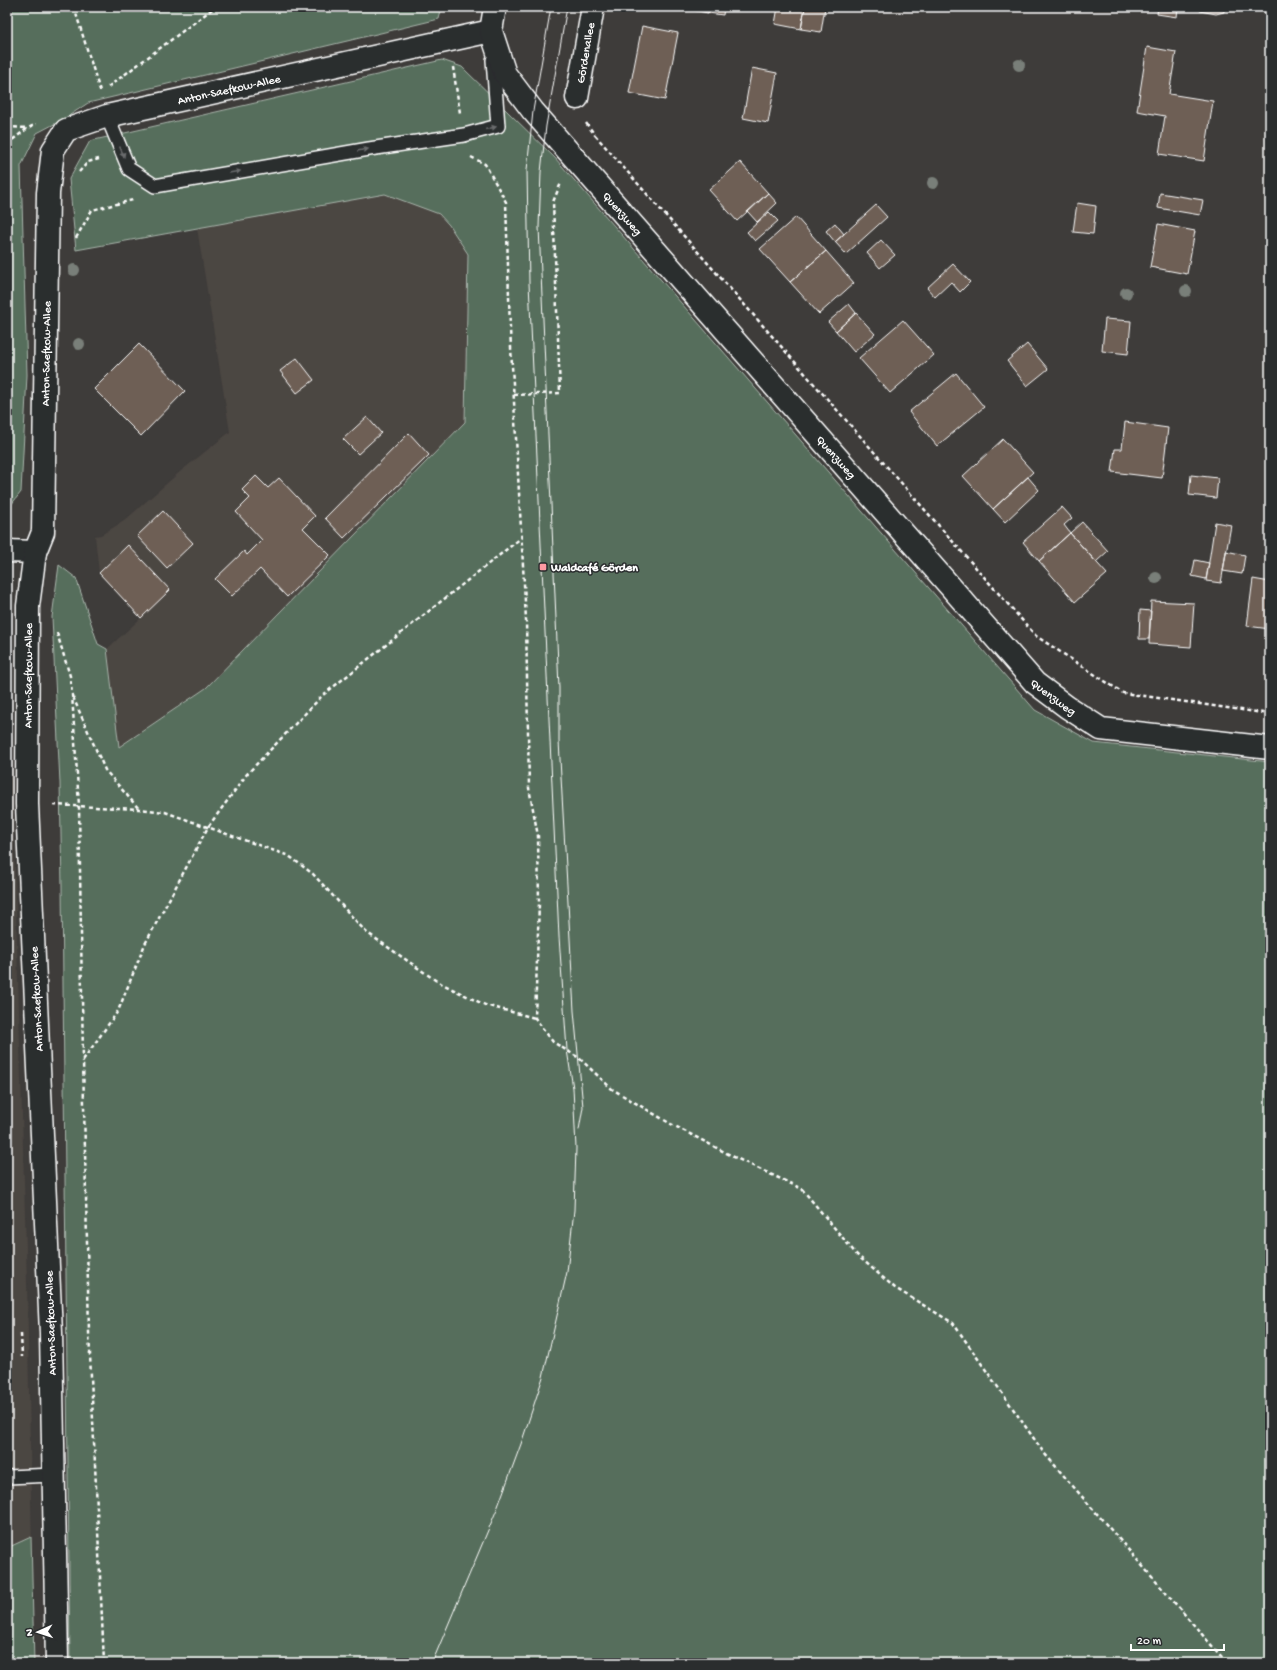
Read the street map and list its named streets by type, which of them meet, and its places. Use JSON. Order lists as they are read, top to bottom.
{
  "streets": {
    "street": ["Gördenallee", "Anton-Saefkow-Allee", "Quenzweg"]
  },
  "crossings": [
    ["Anton-Saefkow-Allee", "Quenzweg"]
  ],
  "places": {
    "transit": ["Waldcafé Görden"]
  },
  "scale_bar": "20 m",
  "north": "left"
}
